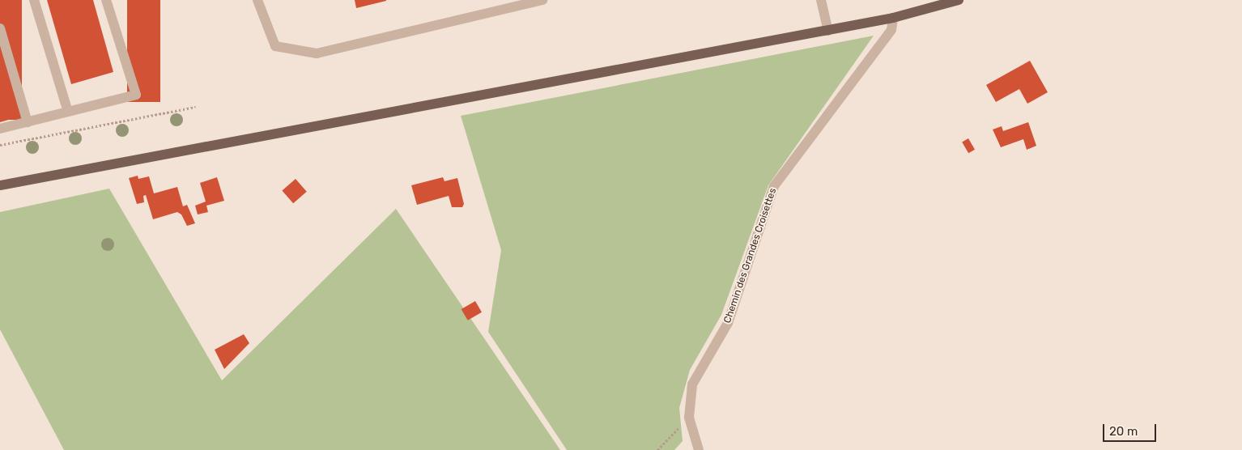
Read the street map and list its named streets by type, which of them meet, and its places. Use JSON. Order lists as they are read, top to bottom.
{
  "streets": {
    "street": ["Chemin des Grandes Croisettes"]
  },
  "scale_bar": "20 m"
}
